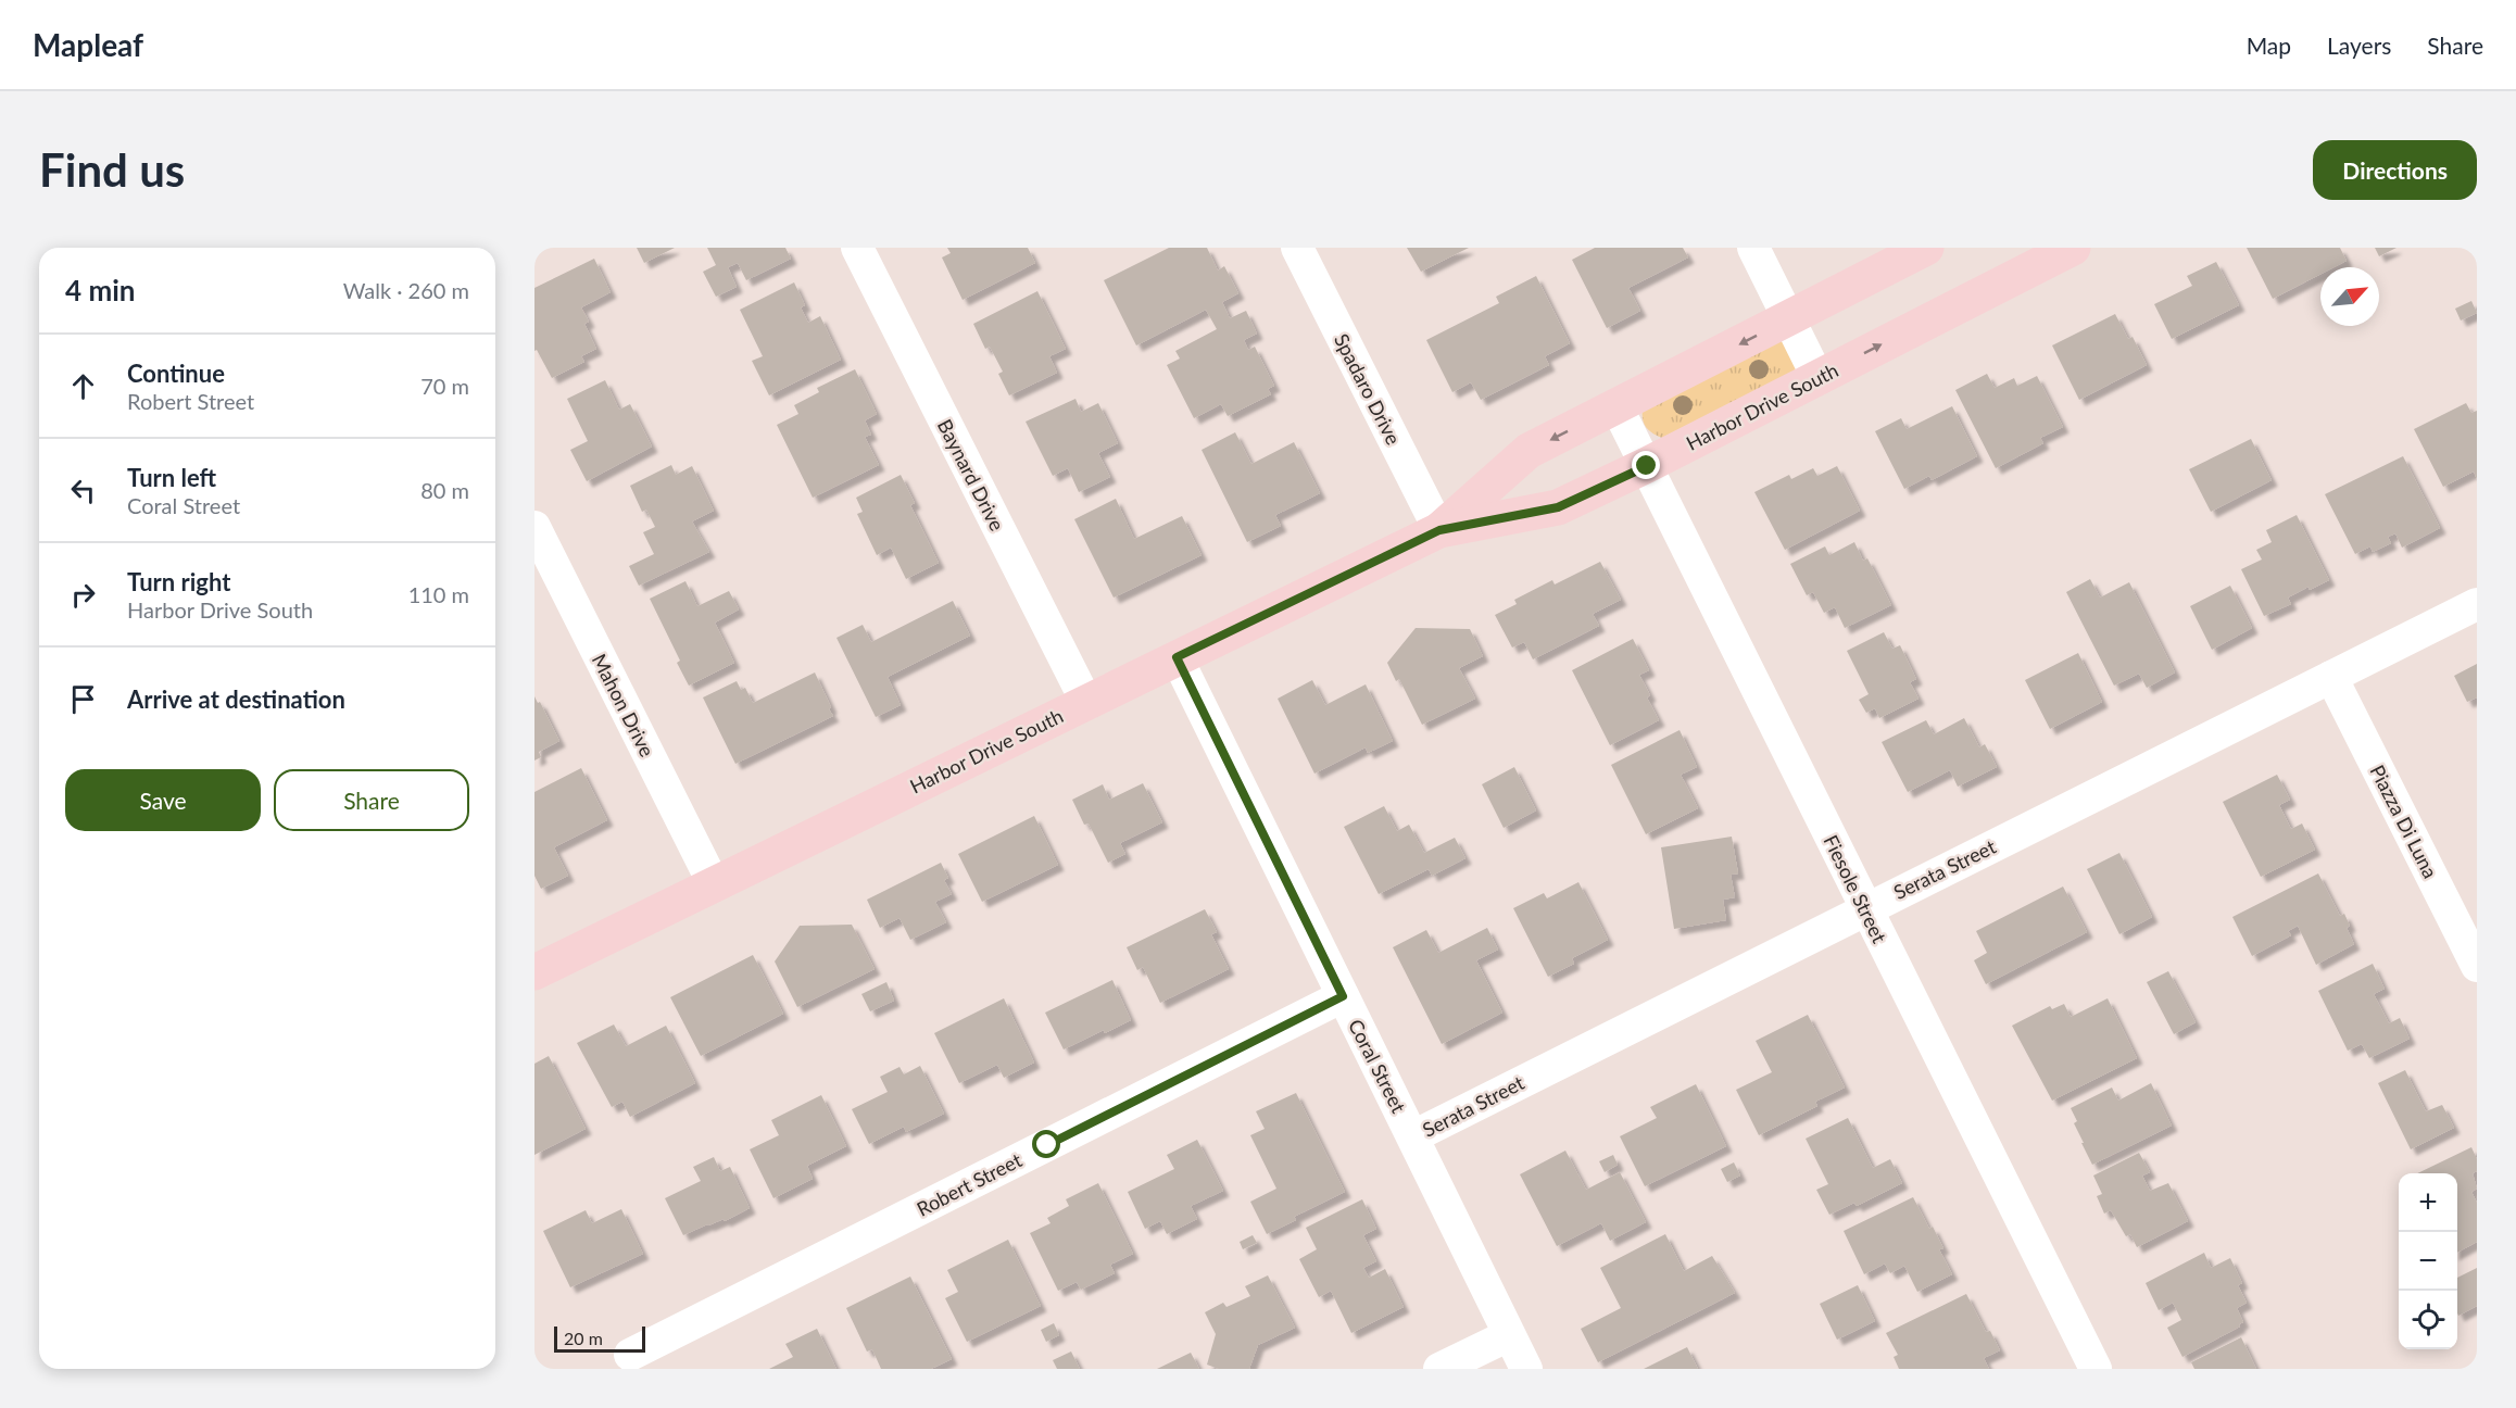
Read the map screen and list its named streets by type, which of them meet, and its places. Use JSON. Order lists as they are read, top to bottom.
{
  "streets": {
    "street": [
      "Spadaro Drive",
      "Harbor Drive South",
      "Baynard Drive",
      "Mahon Drive",
      "Piazza Di Luna",
      "Serata Street",
      "Fiesole Street",
      "Coral Street",
      "Robert Street"
    ]
  },
  "crossings": [
    ["Spadaro Drive", "Harbor Drive South"],
    ["Harbor Drive South", "Baynard Drive"],
    ["Harbor Drive South", "Mahon Drive"],
    ["Harbor Drive South", "Fiesole Street"],
    ["Harbor Drive South", "Coral Street"],
    ["Piazza Di Luna", "Serata Street"],
    ["Serata Street", "Fiesole Street"],
    ["Serata Street", "Coral Street"],
    ["Coral Street", "Robert Street"]
  ],
  "scale_bar": "20 m",
  "north": "top right",
  "page": {
    "header": "Mapleaf",
    "nav": ["Map", "Layers", "Share"],
    "buttons": [
      "Directions",
      ["Save", "Share"]
    ],
    "title": "Find us",
    "heading": ["4 min", "Walk · 260 m"],
    "list": [
      ["Continue", "Robert Street", "70 m"],
      ["Turn left", "Coral Street", "80 m"],
      ["Turn right", "Harbor Drive South", "110 m"],
      "Arrive at destination"
    ],
    "map_buttons": ["+", "−"],
    "scale": "20 m"
  }
}
